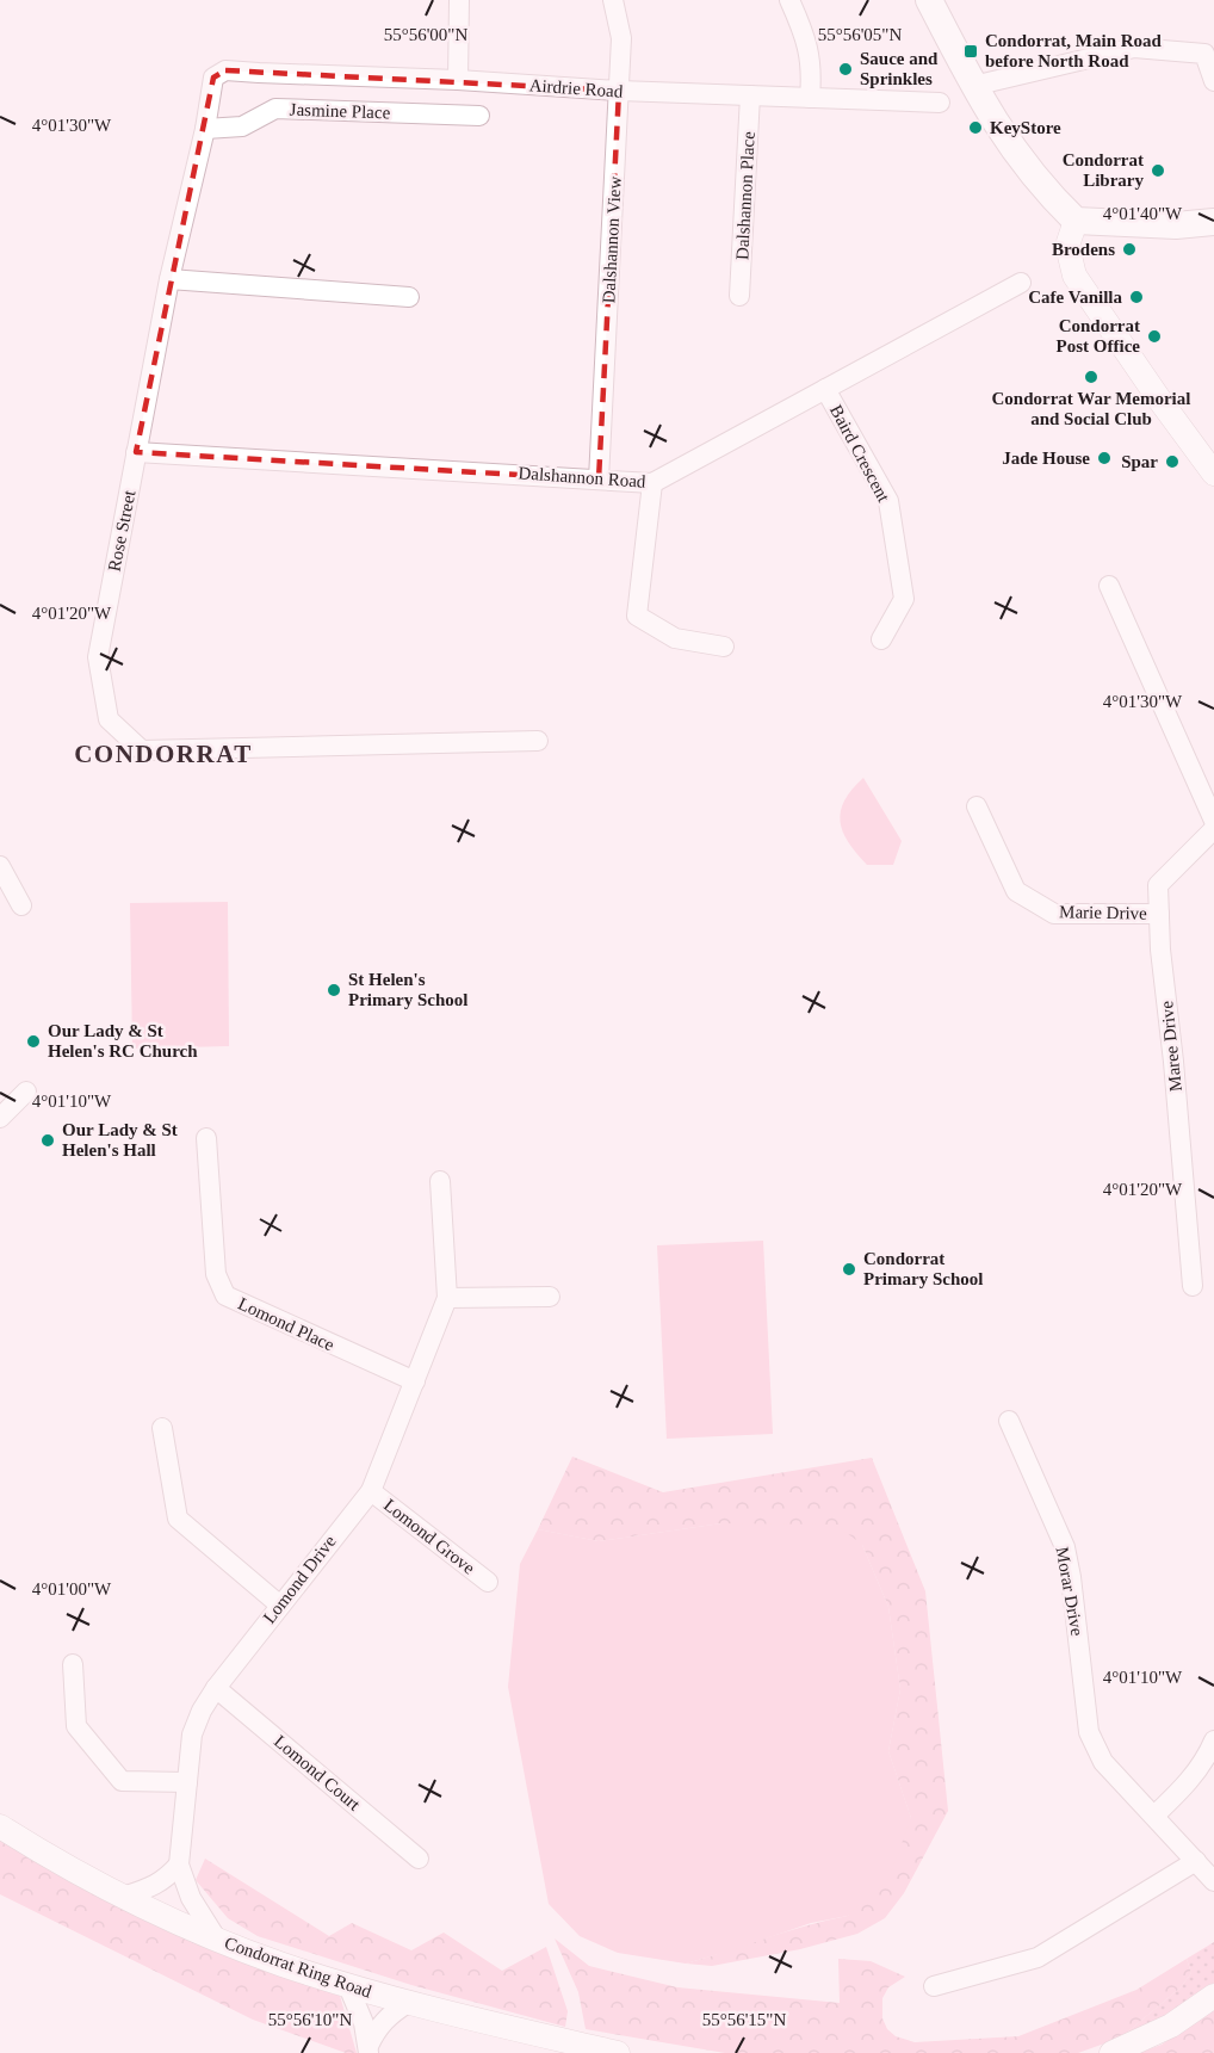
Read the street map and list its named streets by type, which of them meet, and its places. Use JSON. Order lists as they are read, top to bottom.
{
  "streets": {
    "street": [
      "Airdrie Road",
      "Jasmine Place",
      "Dalshannon Place",
      "Dalshannon View",
      "Baird Crescent",
      "Dalshannon Road",
      "Rose Street",
      "Marie Drive",
      "Maree Drive",
      "Lomond Place",
      "Lomond Grove",
      "Lomond Drive",
      "Morar Drive",
      "Lomond Court",
      "Condorrat Ring Road"
    ]
  },
  "crossings": [
    ["Airdrie Road", "Dalshannon Place"],
    ["Airdrie Road", "Dalshannon View"],
    ["Airdrie Road", "Rose Street"],
    ["Jasmine Place", "Rose Street"],
    ["Dalshannon View", "Dalshannon Road"],
    ["Baird Crescent", "Dalshannon Road"],
    ["Dalshannon Road", "Rose Street"],
    ["Marie Drive", "Maree Drive"],
    ["Lomond Place", "Lomond Drive"],
    ["Lomond Grove", "Lomond Drive"],
    ["Lomond Drive", "Lomond Court"]
  ],
  "districts": ["CONDORRAT"],
  "places": {
    "transit": ["Condorrat, Main Road before North Road"],
    "other": [
      "Sauce and Sprinkles",
      "KeyStore",
      "Condorrat Library",
      "Brodens",
      "Cafe Vanilla",
      "Condorrat Post Office",
      "Condorrat War Memorial and Social Club",
      "Jade House",
      "Spar",
      "St Helen's Primary School",
      "Our Lady & St Helen's RC Church",
      "Our Lady & St Helen's Hall",
      "Condorrat Primary School"
    ]
  },
  "coordinates": [
    "55°56'00\"N",
    "55°56'05\"N",
    "4°01'30\"W",
    "4°01'40\"W",
    "4°01'20\"W",
    "4°01'10\"W",
    "4°01'00\"W",
    "55°56'10\"N",
    "55°56'15\"N"
  ]
}
